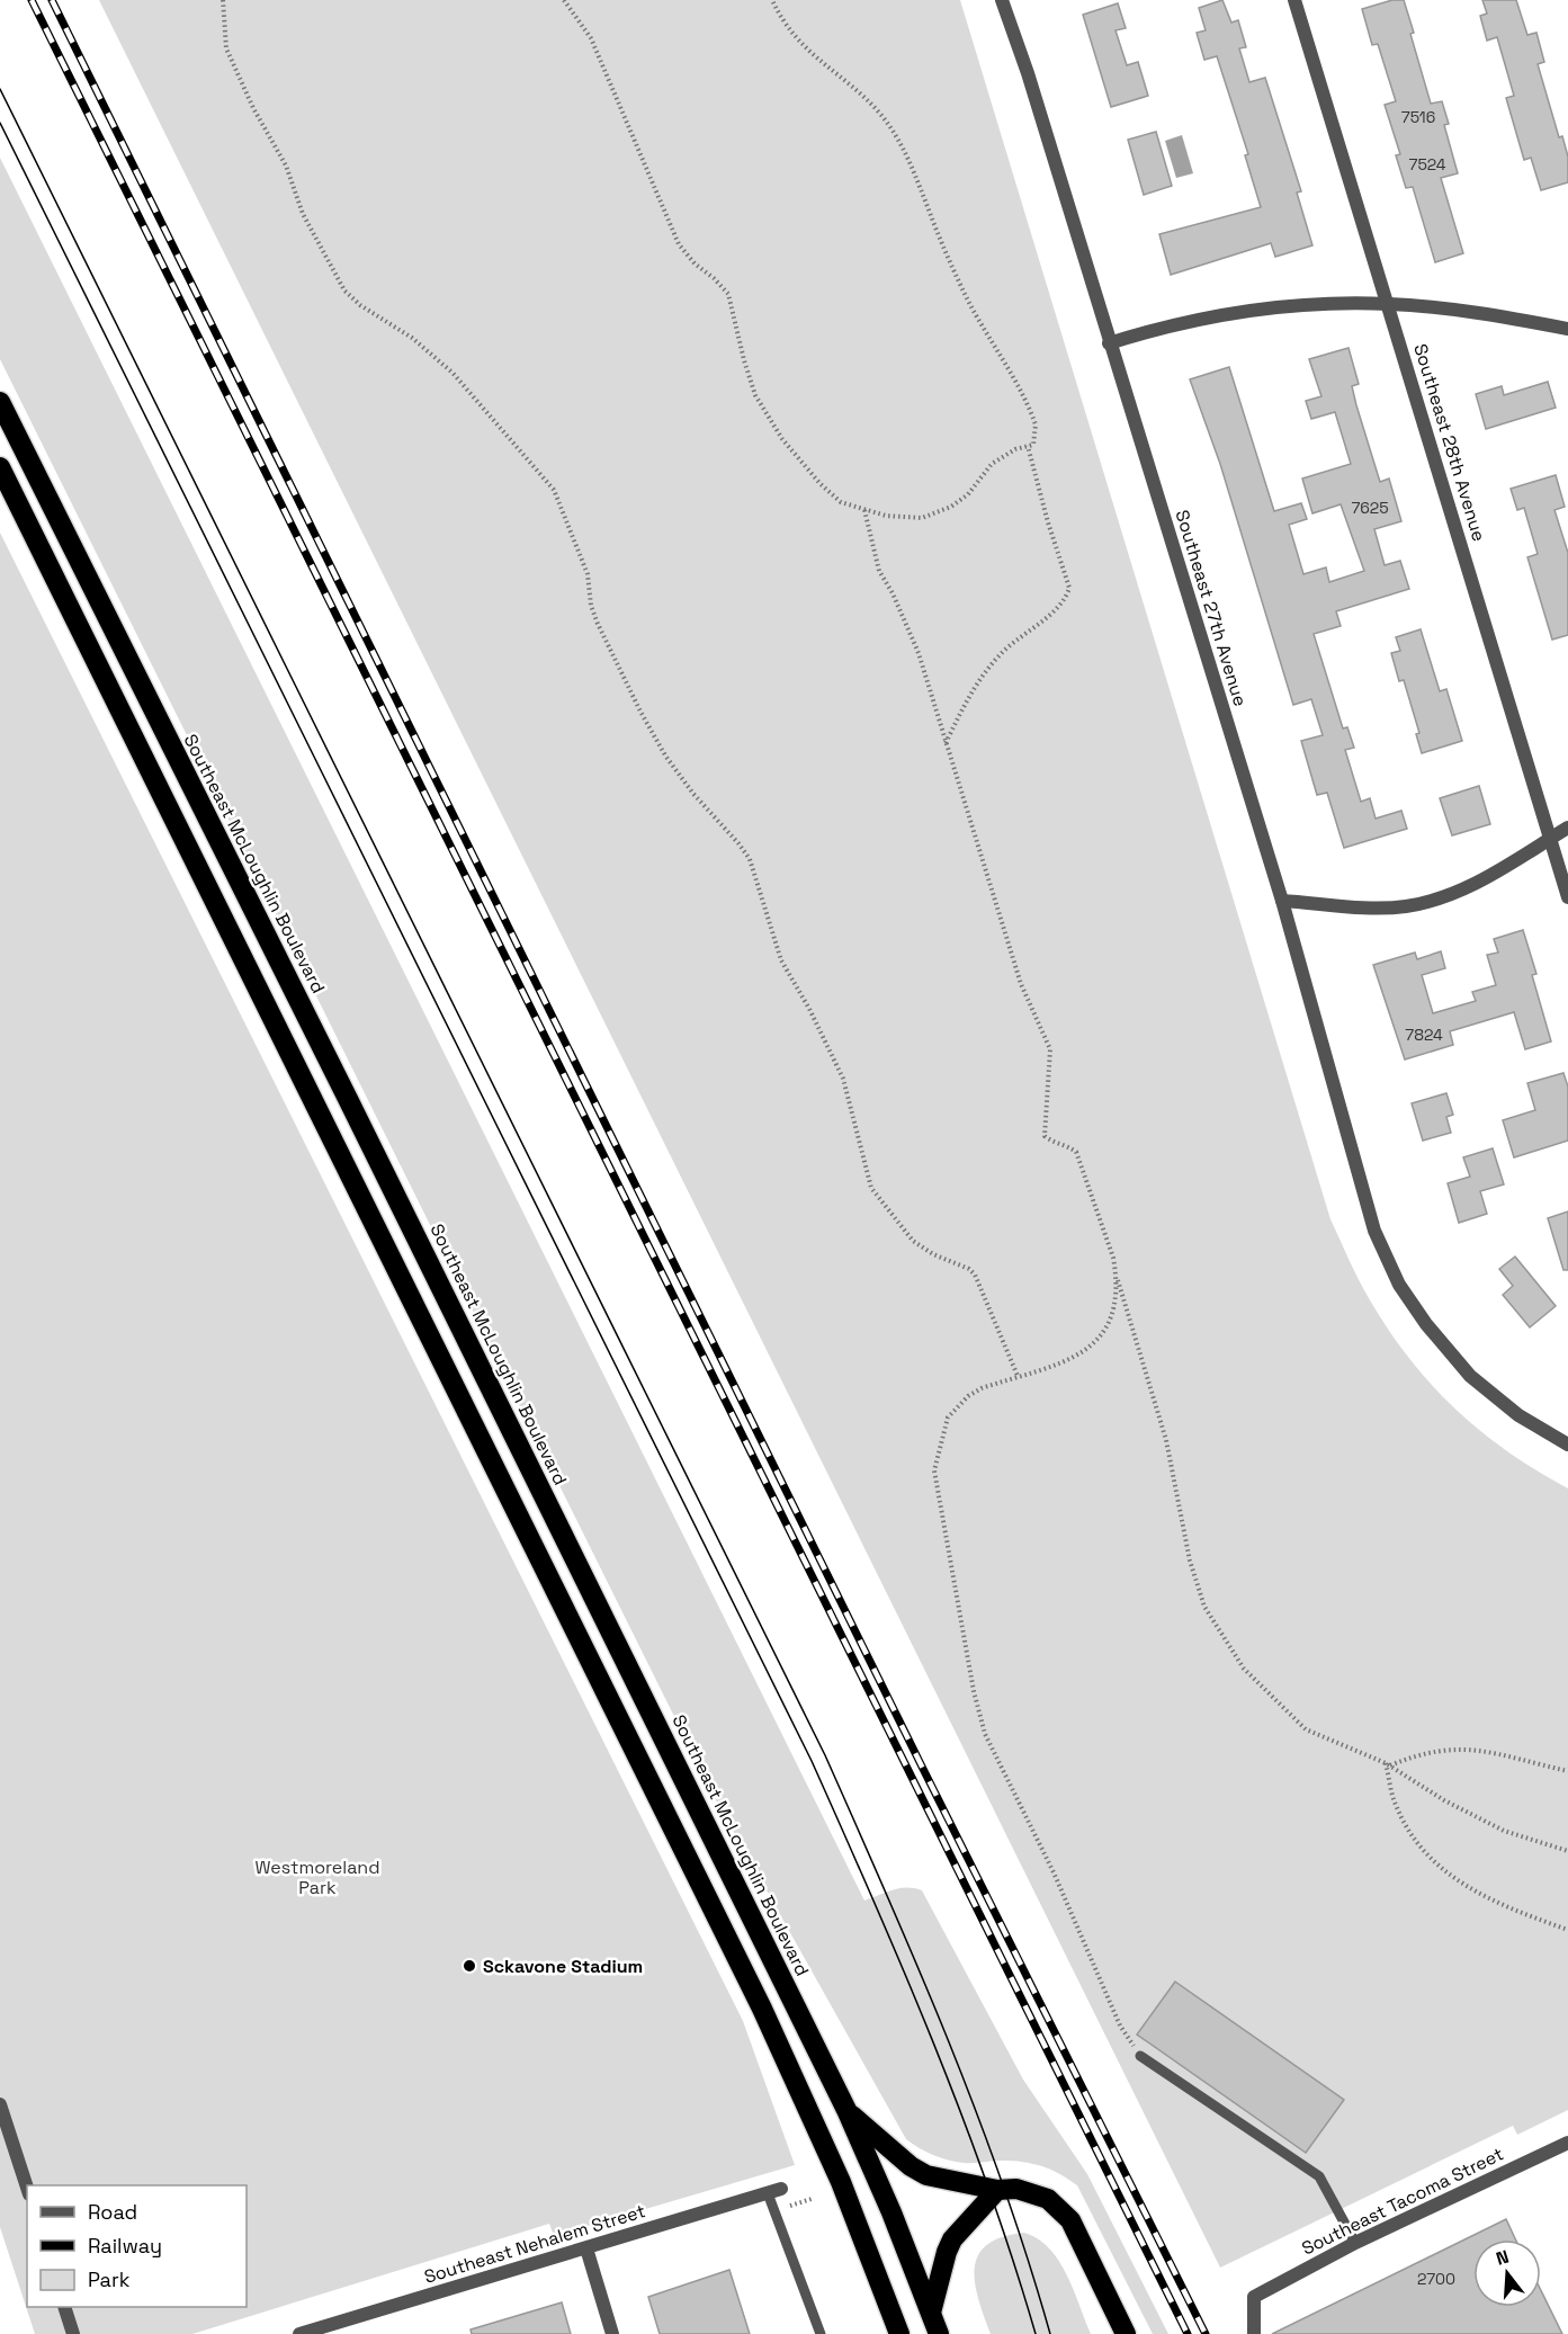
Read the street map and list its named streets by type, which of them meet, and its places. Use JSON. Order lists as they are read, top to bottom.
{
  "streets": {
    "highway": ["Southeast McLoughlin Boulevard"],
    "street": [
      "Southeast 28th Avenue",
      "Southeast 27th Avenue",
      "Southeast Tacoma Street",
      "Southeast Nehalem Street"
    ]
  },
  "parks": ["Westmoreland Park"],
  "places": ["Sckavone Stadium"],
  "house_numbers": [
    "7516",
    "7524",
    "7625",
    "7824",
    "2700"
  ],
  "legend": ["Road", "Railway", "Park"],
  "north": "top"
}
